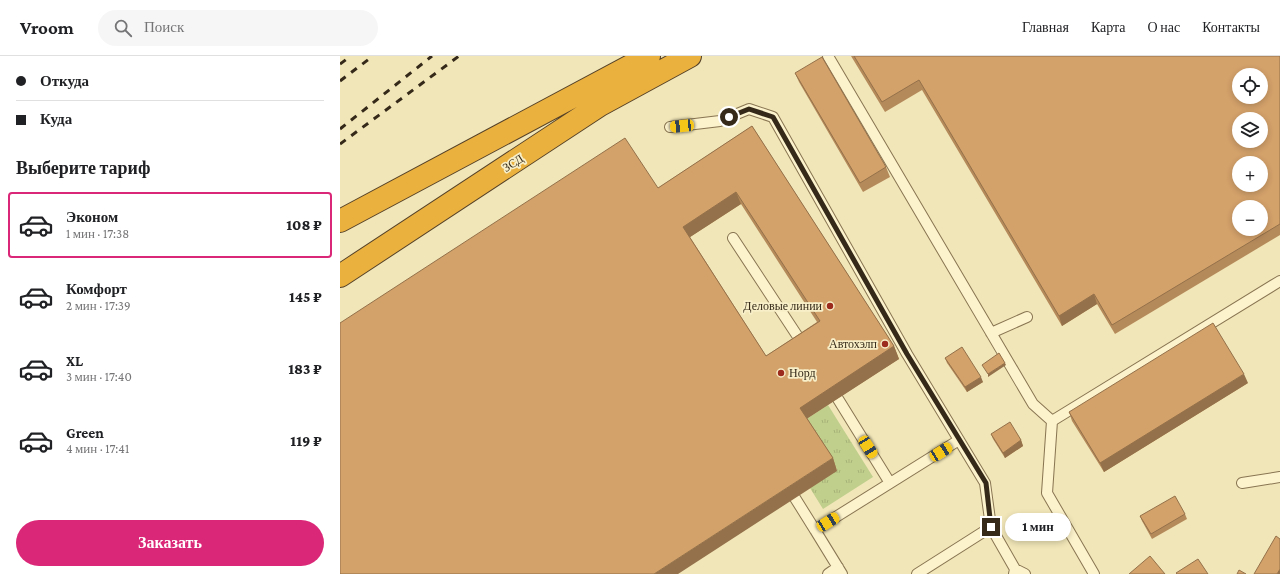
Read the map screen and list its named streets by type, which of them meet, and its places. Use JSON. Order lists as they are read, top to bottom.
{
  "streets": {
    "highway": ["ЗСД"]
  },
  "places": ["Деловые линии", "Автохэлп", "Норд"],
  "page": {
    "header": "Vroom",
    "search": "Поиск",
    "nav": [
      "Главная",
      "Карта",
      "О нас",
      "Контакты"
    ],
    "banner": ["Откуда", "Куда"],
    "map_buttons": ["+", "−"],
    "heading": "Выберите тариф",
    "list": [
      {
        "name": "Эконом",
        "note": "1 мин · 17:38",
        "value": "108 ₽"
      },
      {
        "name": "Комфорт",
        "note": "2 мин · 17:39",
        "value": "145 ₽"
      },
      {
        "name": "XL",
        "note": "3 мин · 17:40",
        "value": "183 ₽"
      },
      {
        "name": "Green",
        "note": "4 мин · 17:41",
        "value": "119 ₽"
      }
    ],
    "buttons": "Заказать",
    "bubble": "1 мин"
  }
}
